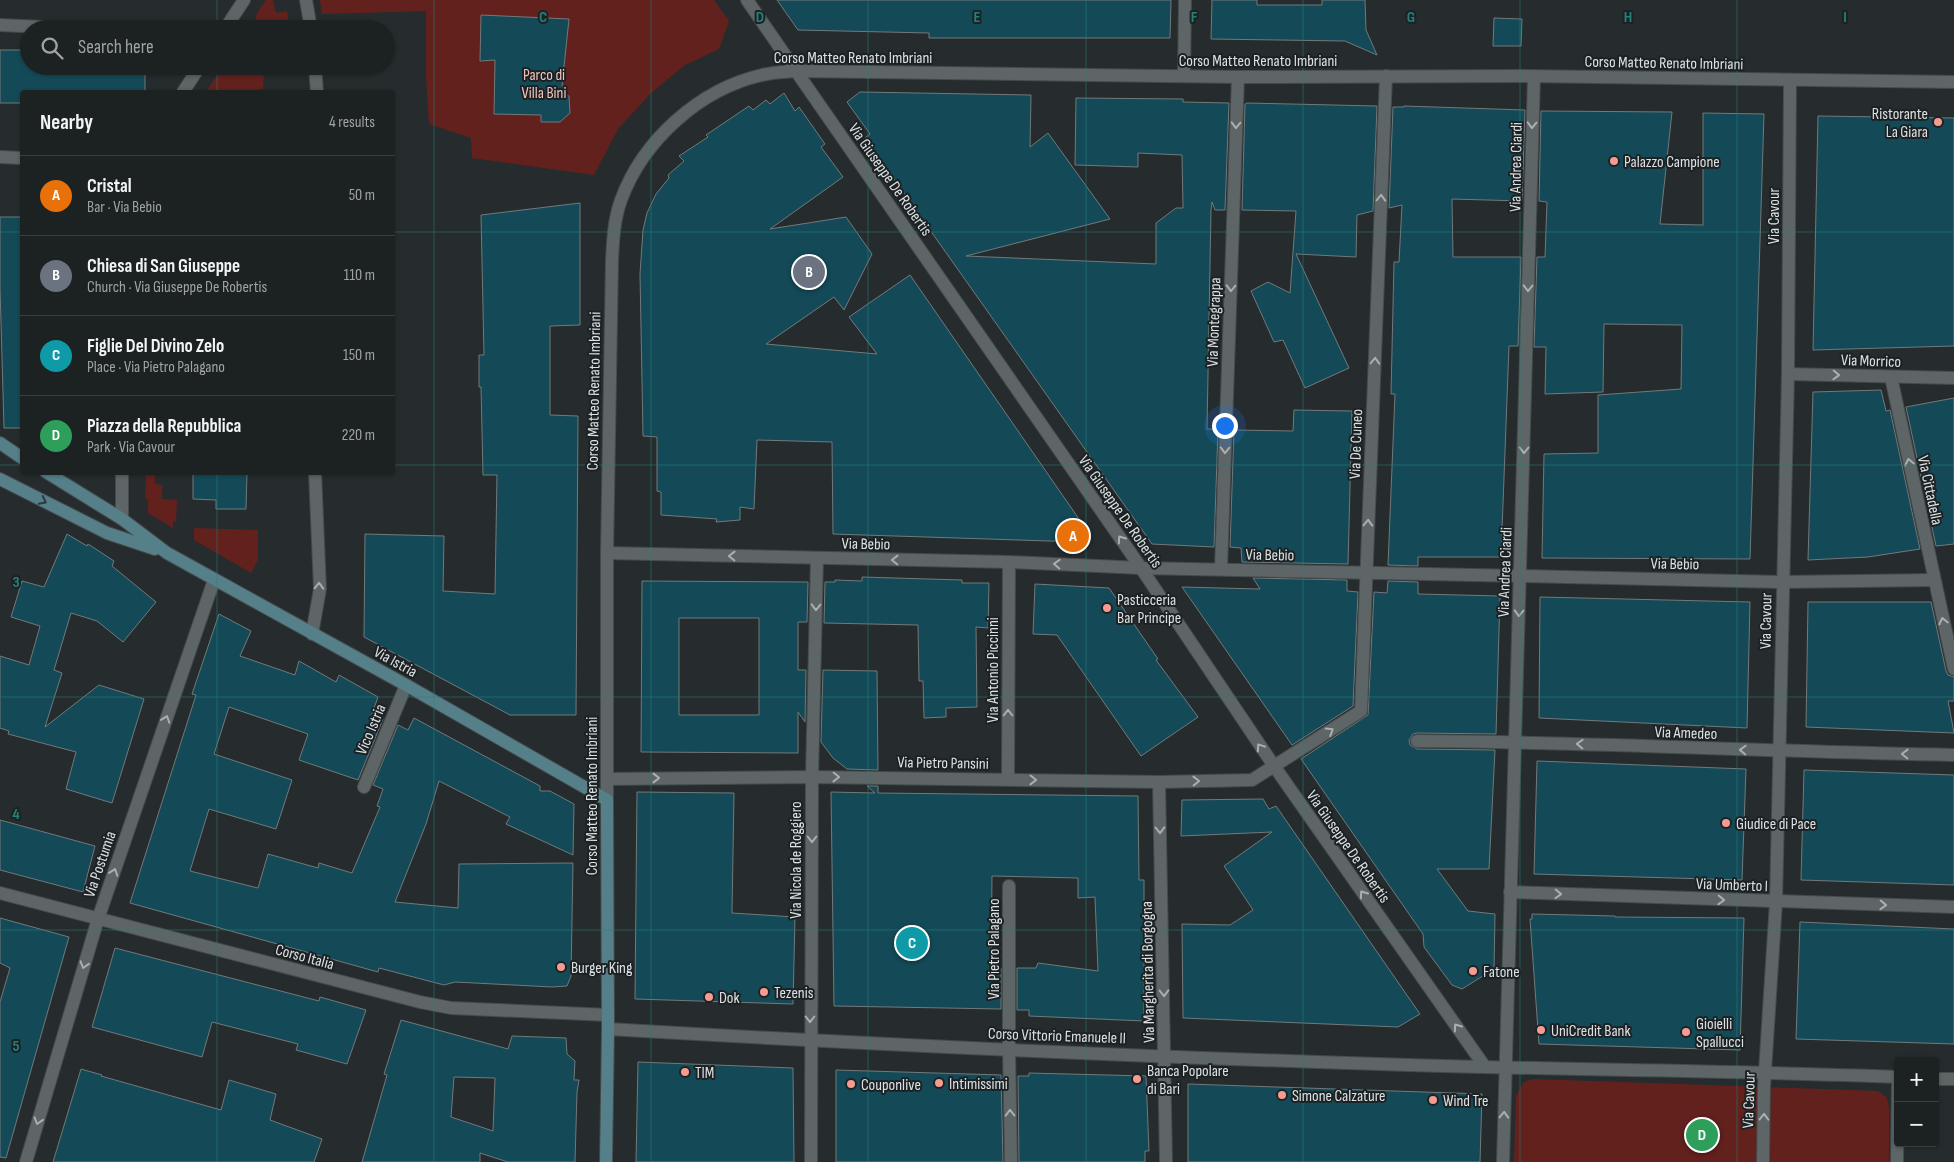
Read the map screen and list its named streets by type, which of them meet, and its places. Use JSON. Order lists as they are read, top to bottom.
{
  "streets": {
    "main road": ["Corso Matteo Renato Imbriani", "Via Istria"],
    "street": [
      "Via Andrea Ciardi",
      "Via Giuseppe De Robertis",
      "Via Cavour",
      "Via Montegrappa",
      "Via Morrico",
      "Via De Cuneo",
      "Via Cittadella",
      "Via Bebio",
      "Via Antonio Piccinni",
      "Vico Istria",
      "Via Amedeo",
      "Via Pietro Pansini",
      "Via Nicola de Roggiero",
      "Via Postumia",
      "Via Umberto I",
      "Via Pietro Palagano",
      "Corso Italia",
      "Via Margherita di Borgogna",
      "Corso Vittorio Emanuele II"
    ]
  },
  "crossings": [
    ["Corso Matteo Renato Imbriani", "Via Andrea Ciardi"],
    ["Corso Matteo Renato Imbriani", "Via Giuseppe De Robertis"],
    ["Corso Matteo Renato Imbriani", "Via Cavour"],
    ["Corso Matteo Renato Imbriani", "Via Montegrappa"],
    ["Corso Matteo Renato Imbriani", "Via De Cuneo"],
    ["Corso Matteo Renato Imbriani", "Via Bebio"],
    ["Corso Matteo Renato Imbriani", "Via Istria"],
    ["Corso Matteo Renato Imbriani", "Via Pietro Pansini"],
    ["Corso Matteo Renato Imbriani", "Corso Italia"],
    ["Corso Matteo Renato Imbriani", "Corso Vittorio Emanuele II"],
    ["Via Andrea Ciardi", "Via Bebio"],
    ["Via Andrea Ciardi", "Via Amedeo"],
    ["Via Andrea Ciardi", "Via Umberto I"],
    ["Via Andrea Ciardi", "Corso Vittorio Emanuele II"],
    ["Via Giuseppe De Robertis", "Via De Cuneo"],
    ["Via Giuseppe De Robertis", "Via Bebio"],
    ["Via Giuseppe De Robertis", "Via Pietro Pansini"],
    ["Via Giuseppe De Robertis", "Corso Vittorio Emanuele II"],
    ["Via Cavour", "Via Morrico"],
    ["Via Cavour", "Via Bebio"],
    ["Via Cavour", "Via Amedeo"],
    ["Via Cavour", "Via Umberto I"],
    ["Via Cavour", "Corso Vittorio Emanuele II"],
    ["Via Montegrappa", "Via Bebio"],
    ["Via Morrico", "Via Cittadella"],
    ["Via De Cuneo", "Via Bebio"],
    ["Via De Cuneo", "Via Pietro Pansini"],
    ["Via Cittadella", "Via Bebio"],
    ["Via Bebio", "Via Antonio Piccinni"],
    ["Via Bebio", "Via Nicola de Roggiero"],
    ["Via Istria", "Vico Istria"],
    ["Via Istria", "Via Postumia"],
    ["Via Antonio Piccinni", "Via Pietro Pansini"],
    ["Via Pietro Pansini", "Via Nicola de Roggiero"],
    ["Via Pietro Pansini", "Via Margherita di Borgogna"],
    ["Via Nicola de Roggiero", "Corso Vittorio Emanuele II"],
    ["Via Postumia", "Corso Italia"],
    ["Via Pietro Palagano", "Corso Vittorio Emanuele II"],
    ["Via Margherita di Borgogna", "Corso Vittorio Emanuele II"]
  ],
  "one_way": [
    "Via Giuseppe De Robertis",
    "Via Montegrappa",
    "Via Morrico",
    "Via De Cuneo",
    "Via Cittadella",
    "Via Bebio",
    "Via Antonio Piccinni",
    "Via Amedeo",
    "Via Pietro Pansini",
    "Via Nicola de Roggiero",
    "Via Umberto I",
    "Via Pietro Palagano",
    "Via Margherita di Borgogna"
  ],
  "parks": ["Parco di Villa Bini"],
  "places": [
    "Ristorante La Giara",
    "Palazzo Campione",
    "Pasticceria Bar Principe",
    "Giudice di Pace",
    "Burger King",
    "Fatone",
    "Tezenis",
    "Dok",
    "UniCredit Bank",
    "Gioielli Spallucci",
    "TIM",
    "Banca Popolare di Bari",
    "Intimissimi",
    "Couponlive",
    "Simone Calzature",
    "Wind Tre"
  ],
  "page": {
    "search": "Search here",
    "heading": ["Nearby", "4 results"],
    "list": [
      {
        "mark": "A",
        "name": "Cristal",
        "note": "Bar · Via Bebio",
        "value": "50 m"
      },
      {
        "mark": "B",
        "name": "Chiesa di San Giuseppe",
        "note": "Church · Via Giuseppe De Robertis",
        "value": "110 m"
      },
      {
        "mark": "C",
        "name": "Figlie Del Divino Zelo",
        "note": "Place · Via Pietro Palagano",
        "value": "150 m"
      },
      {
        "mark": "D",
        "name": "Piazza della Repubblica",
        "note": "Park · Via Cavour",
        "value": "220 m"
      }
    ],
    "pins": [
      "B",
      "A",
      "C",
      "D"
    ],
    "map_buttons": ["+", "−"]
  },
  "grid": {
    "columns": [
      "C",
      "D",
      "E",
      "F",
      "G",
      "H",
      "I"
    ],
    "rows": ["3", "4", "5"]
  }
}
